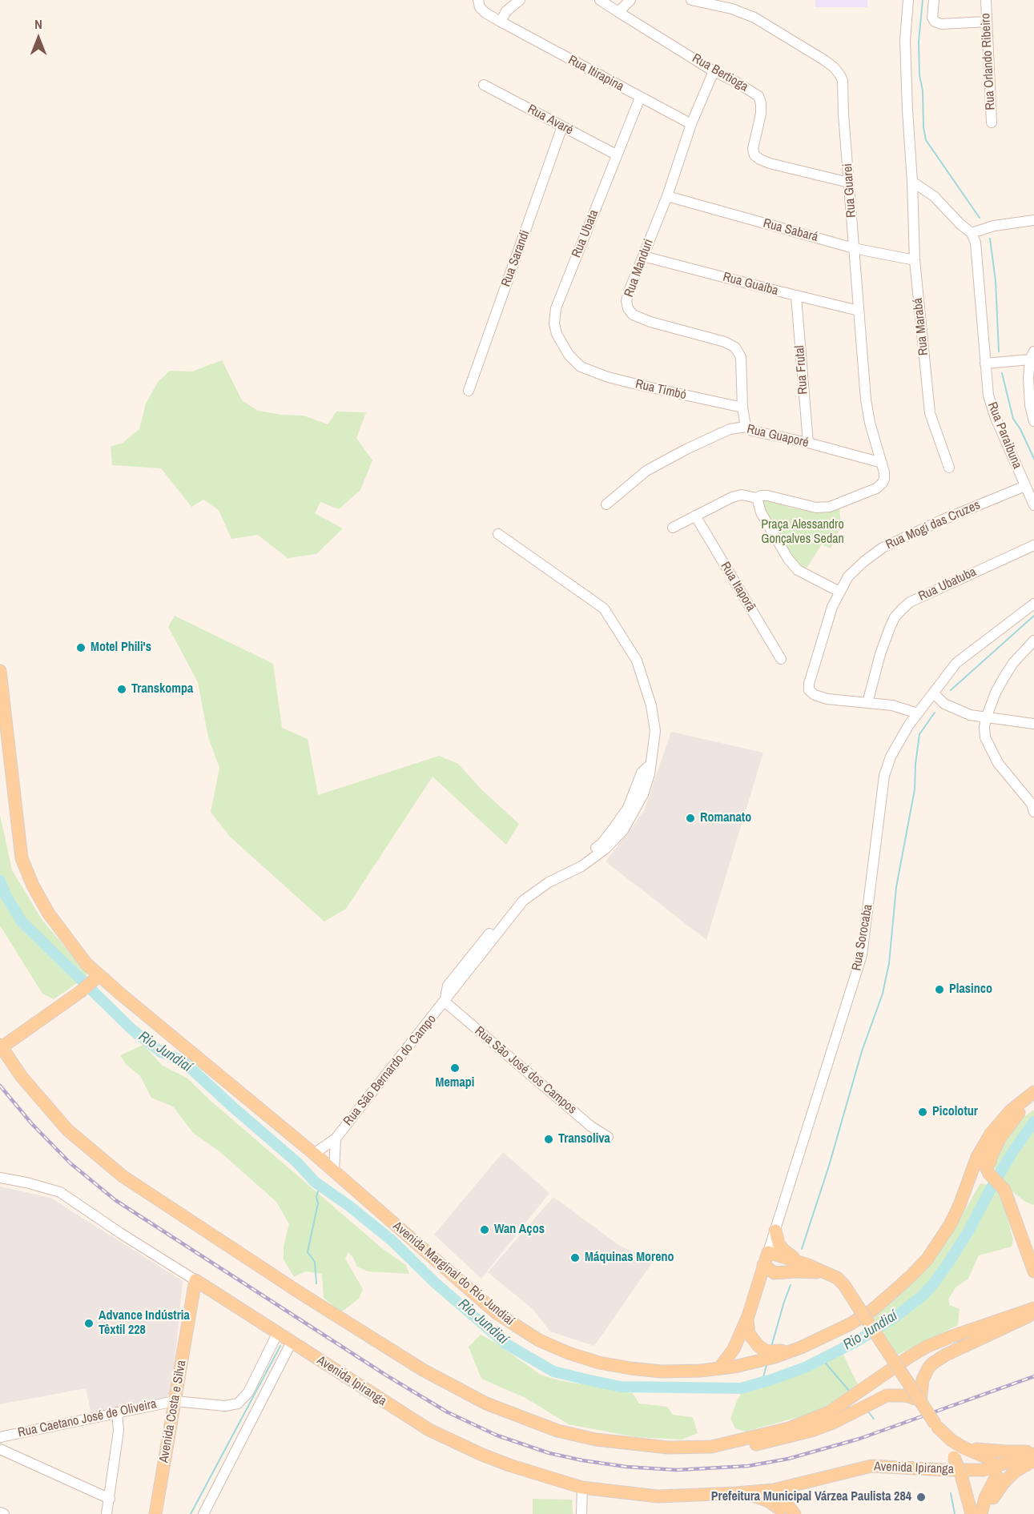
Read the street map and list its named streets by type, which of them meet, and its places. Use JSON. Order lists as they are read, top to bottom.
{
  "streets": {
    "main road": [
      "Rua Sorocaba",
      "Avenida Marginal do Rio Jundiaí",
      "Avenida Ipiranga",
      "Avenida Costa e Silva"
    ],
    "street": [
      "Rua Orlando Ribeiro",
      "Rua Bertioga",
      "Rua Itirapina",
      "Rua Avaré",
      "Rua Guarei",
      "Rua Sabará",
      "Rua Ubata",
      "Rua Sarandi",
      "Rua Manduri",
      "Rua Guaíba",
      "Rua Marabá",
      "Rua Frutal",
      "Rua Timbó",
      "Rua Paraibuna",
      "Rua Guaporé",
      "Rua Mogi das Cruzes",
      "Rua Ubatuba",
      "Rua Itaporã",
      "Rua São Bernardo do Campo",
      "Rua São José dos Campos",
      "Rua Caetano José de Oliveira"
    ]
  },
  "crossings": [
    ["Rua Bertioga", "Rua Guarei"],
    ["Rua Bertioga", "Rua Manduri"],
    ["Rua Itirapina", "Rua Ubata"],
    ["Rua Itirapina", "Rua Manduri"],
    ["Rua Avaré", "Rua Ubata"],
    ["Rua Avaré", "Rua Sarandi"],
    ["Rua Guarei", "Rua Sabará"],
    ["Rua Guarei", "Rua Guaíba"],
    ["Rua Guarei", "Rua Guaporé"],
    ["Rua Sabará", "Rua Manduri"],
    ["Rua Sabará", "Rua Marabá"],
    ["Rua Ubata", "Rua Timbó"],
    ["Rua Manduri", "Rua Guaíba"],
    ["Rua Manduri", "Rua Timbó"],
    ["Rua Manduri", "Rua Guaporé"],
    ["Rua Guaíba", "Rua Frutal"],
    ["Rua Frutal", "Rua Guaporé"],
    ["Rua Paraibuna", "Rua Mogi das Cruzes"],
    ["Rua Mogi das Cruzes", "Rua Ubatuba"],
    ["Rua Sorocaba", "Avenida Marginal do Rio Jundiaí"],
    ["Rua São Bernardo do Campo", "Rua São José dos Campos"],
    ["Rua São Bernardo do Campo", "Avenida Marginal do Rio Jundiaí"],
    ["Avenida Ipiranga", "Avenida Costa e Silva"],
    ["Avenida Ipiranga", "Rua Caetano José de Oliveira"],
    ["Avenida Costa e Silva", "Rua Caetano José de Oliveira"]
  ],
  "water": ["Rio Jundiaí"],
  "parks": ["Praça Alessandro Gonçalves Sedan"],
  "places": [
    "Motel Phili's",
    "Transkompa",
    "Romanato",
    "Plasinco",
    "Memapi",
    "Picolotur",
    "Transoliva",
    "Wan Aços",
    "Máquinas Moreno",
    "Advance Indústria Têxtil 228",
    "Prefeitura Municipal Várzea Paulista 284"
  ],
  "north": "top"
}
